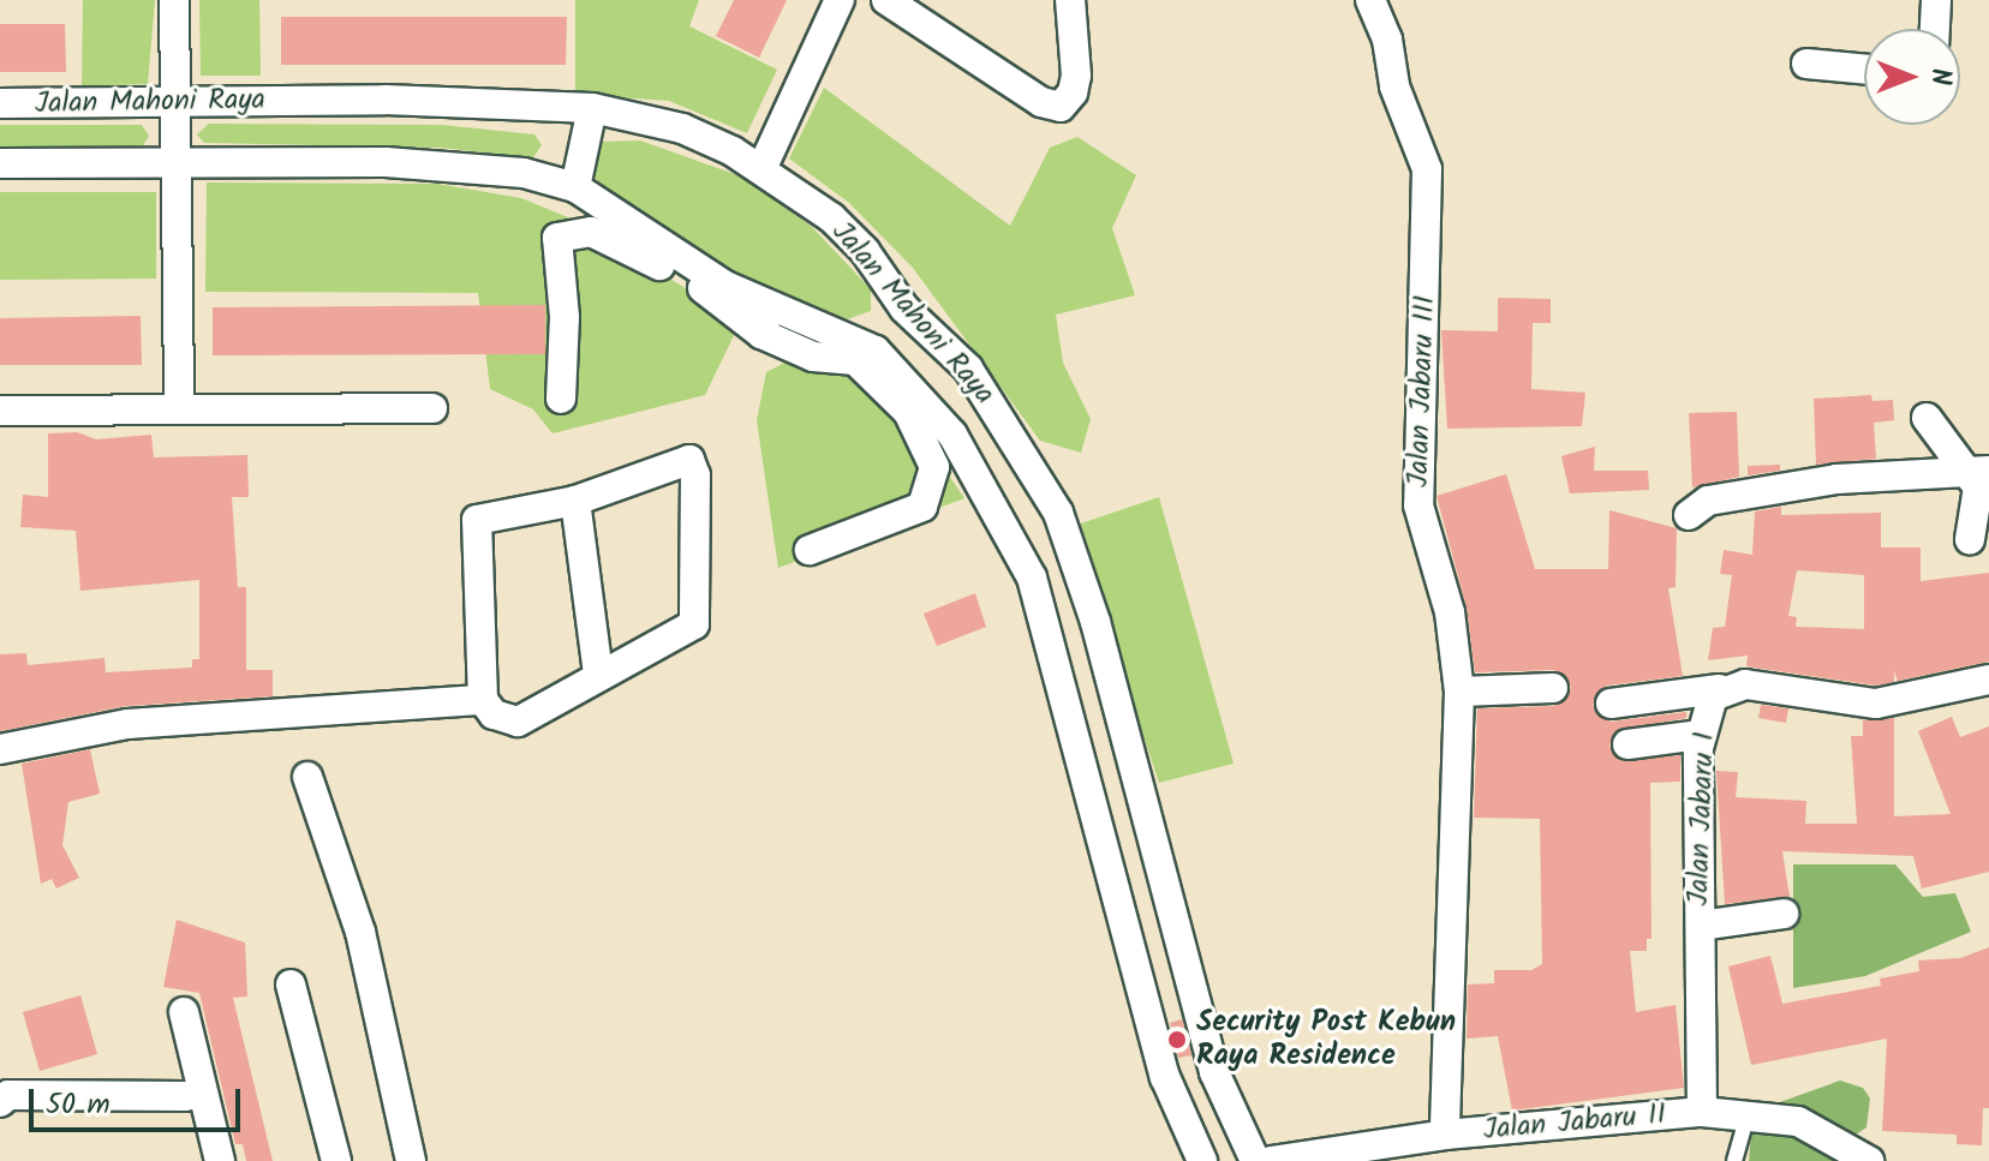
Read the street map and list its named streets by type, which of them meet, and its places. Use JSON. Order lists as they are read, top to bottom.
{
  "streets": {
    "street": [
      "Jalan Mahoni Raya",
      "Jalan Jabaru III",
      "Jalan Jabaru I",
      "Jalan Jabaru II"
    ]
  },
  "crossings": [
    ["Jalan Jabaru III", "Jalan Jabaru II"],
    ["Jalan Jabaru I", "Jalan Jabaru II"]
  ],
  "places": ["Security Post Kebun Raya Residence"],
  "scale_bar": "50 m",
  "north": "right"
}
